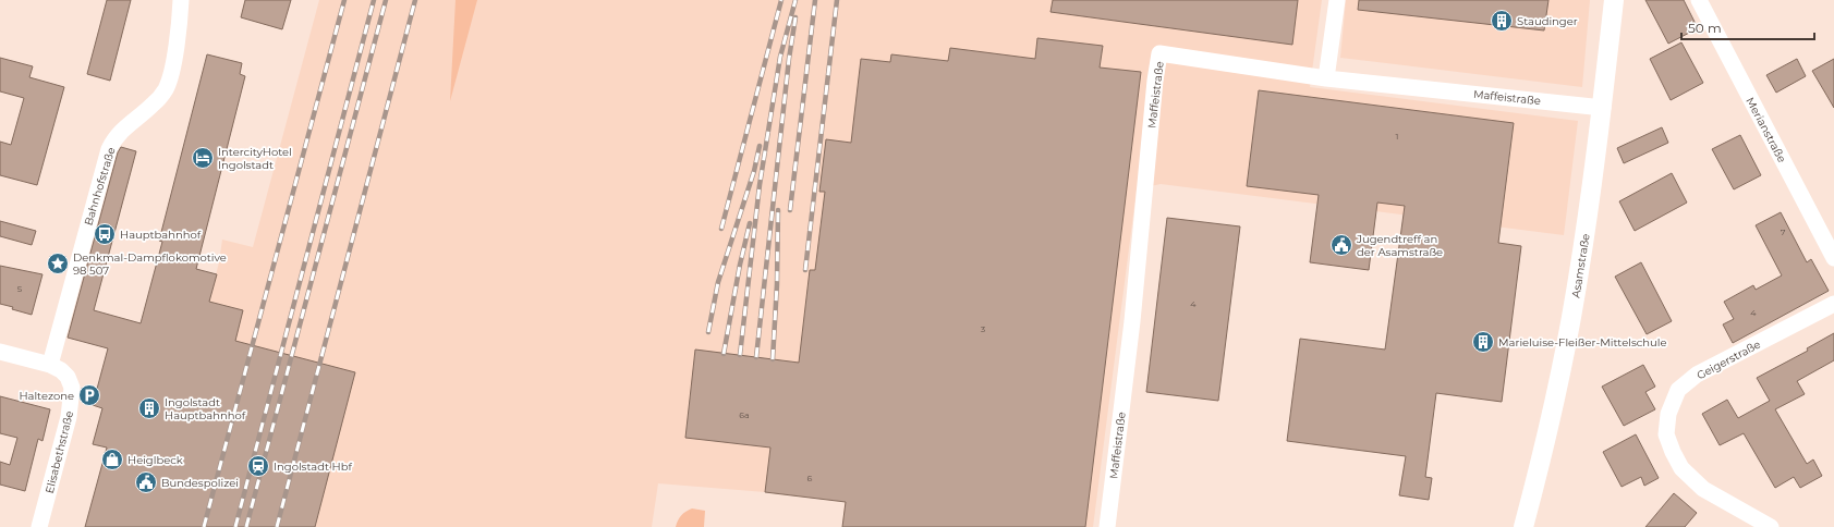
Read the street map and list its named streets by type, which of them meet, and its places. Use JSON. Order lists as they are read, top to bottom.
{
  "streets": {
    "street": [
      "Maffeistraße",
      "Merianstraße",
      "Bahnhofstraße",
      "Asamstraße",
      "Geigerstraße",
      "Elisabethstraße"
    ]
  },
  "crossings": [
    ["Maffeistraße", "Asamstraße"],
    ["Bahnhofstraße", "Elisabethstraße"]
  ],
  "places": {
    "building": ["Staudinger", "Marieluise-Fleißer-Mittelschule", "Ingolstadt Hauptbahnhof"],
    "hotel": ["IntercityHotel Ingolstadt"],
    "bus stop": ["Hauptbahnhof"],
    "public building": ["Jugendtreff an der Asamstraße", "Bundespolizei"],
    "place": ["Denkmal-Dampflokomotive 98 507"],
    "parking": ["Haltezone"],
    "shop": ["Heiglbeck"],
    "station": ["Ingolstadt Hbf"]
  },
  "house_numbers": [
    "1",
    "7",
    "5",
    "4",
    "4",
    "3",
    "6a",
    "6"
  ],
  "scale_bar": "50 m"
}
